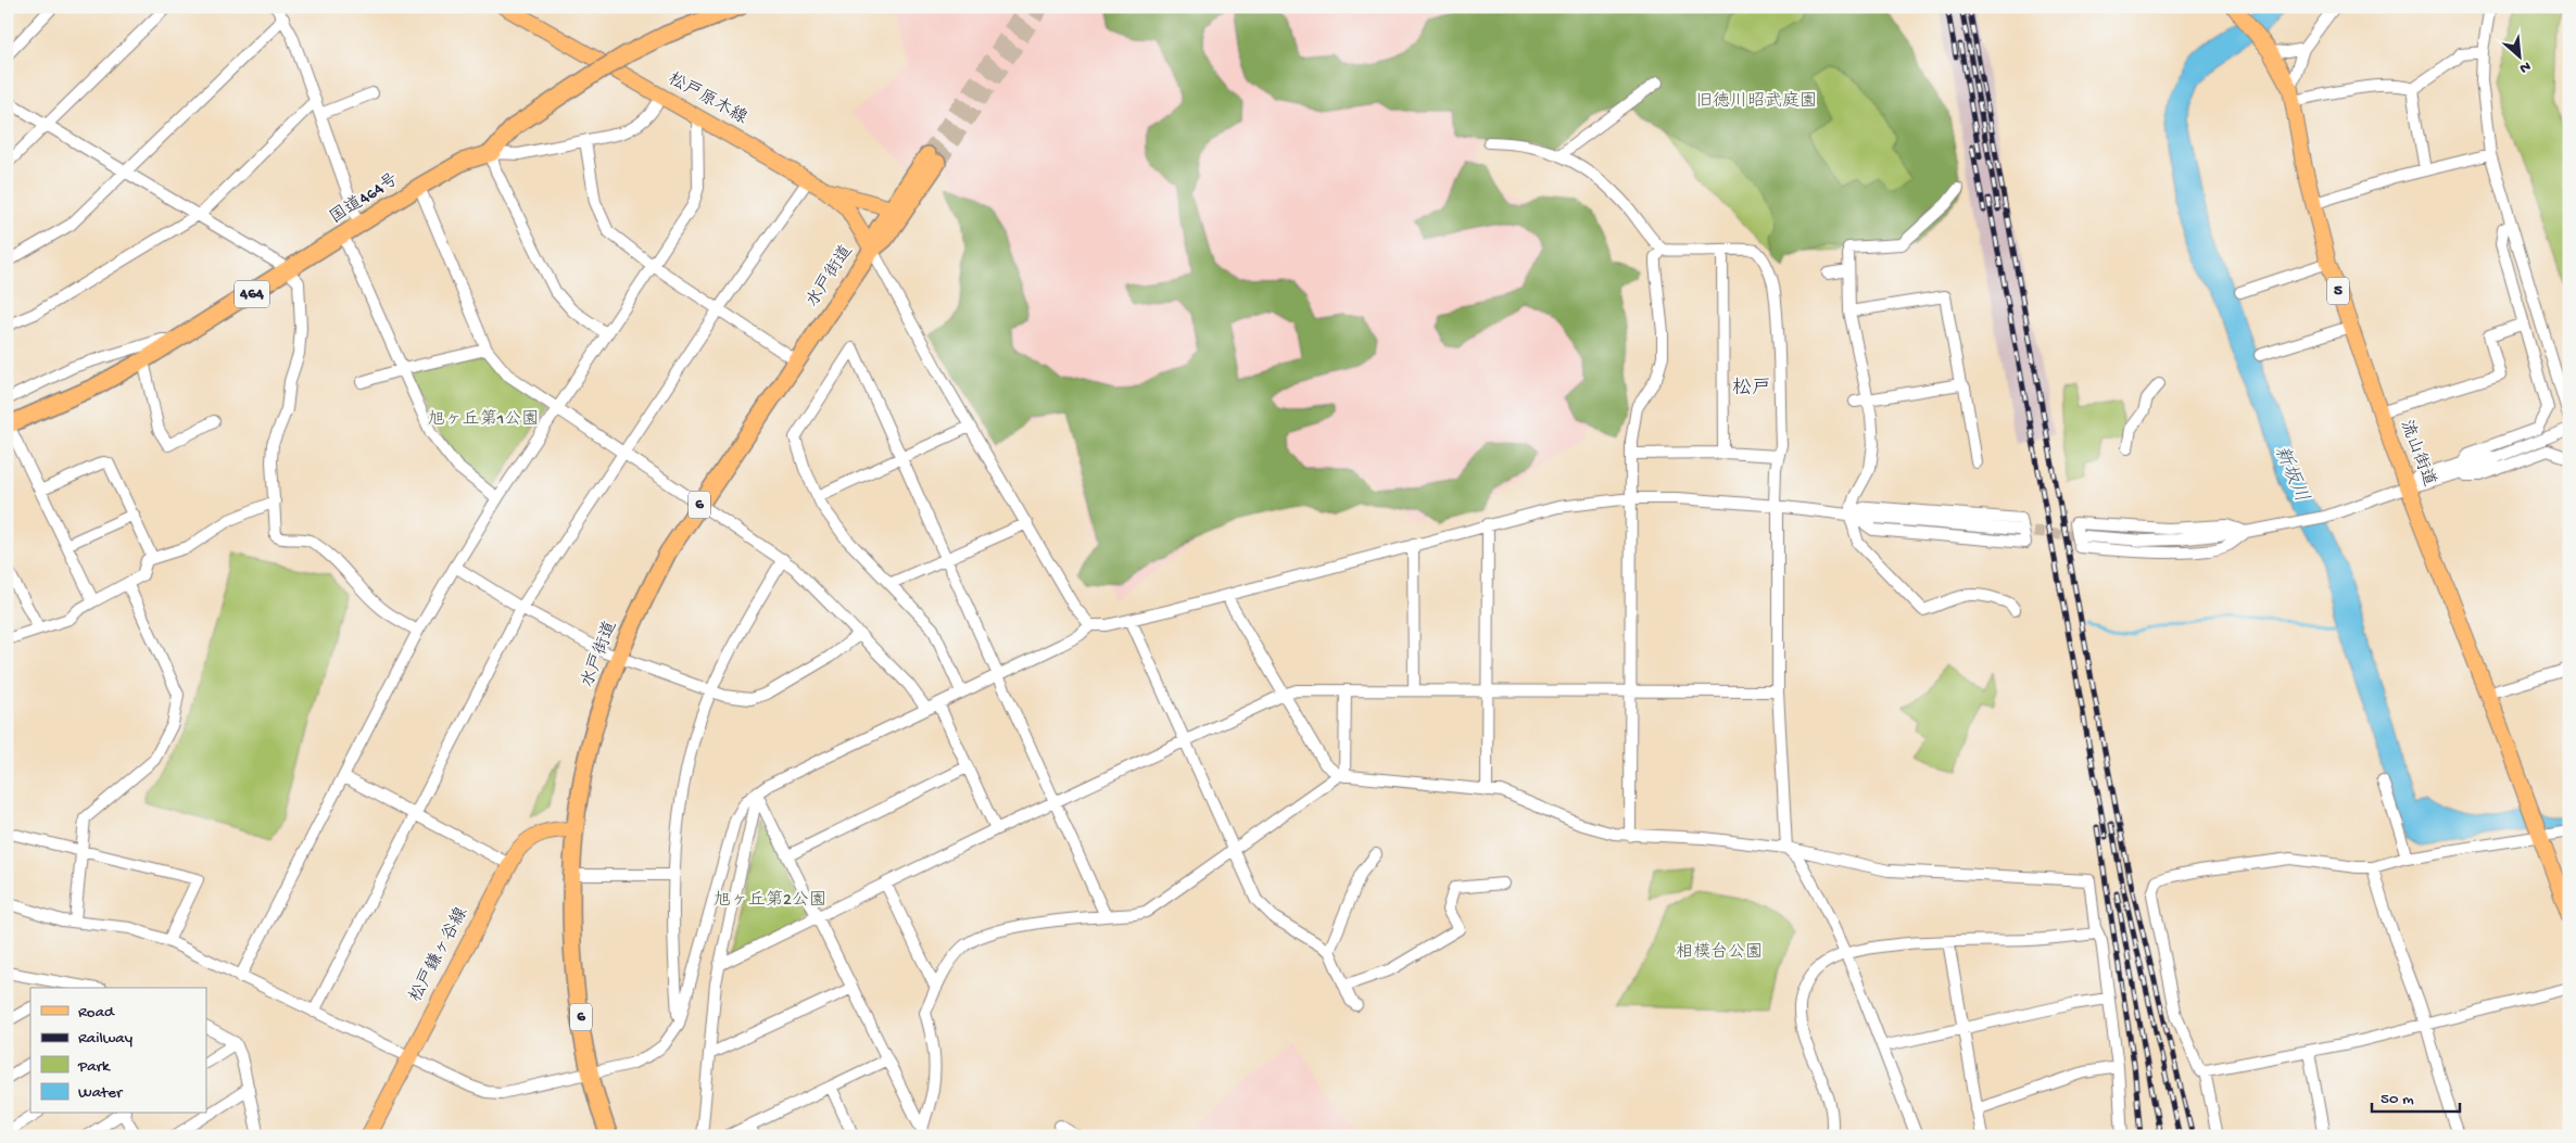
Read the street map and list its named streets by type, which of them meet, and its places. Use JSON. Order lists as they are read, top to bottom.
{
  "streets": {
    "highway": [
      "国道464号",
      "水戸街道",
      "464",
      "6"
    ],
    "main road": [
      "松戸原木線",
      "5",
      "流山街道",
      "松戸鎌ヶ谷線"
    ]
  },
  "crossings": [
    ["松戸原木線", "水戸街道"],
    ["水戸街道", "松戸鎌ヶ谷線"]
  ],
  "districts": ["松戸"],
  "water": ["新坂川"],
  "parks": [
    "旧徳川昭武庭園",
    "旭ヶ丘第1公園",
    "旭ヶ丘第2公園",
    "相模台公園"
  ],
  "legend": [
    "Road",
    "Railway",
    "Park",
    "Water"
  ],
  "scale_bar": "50 m",
  "north": "bottom right"
}
